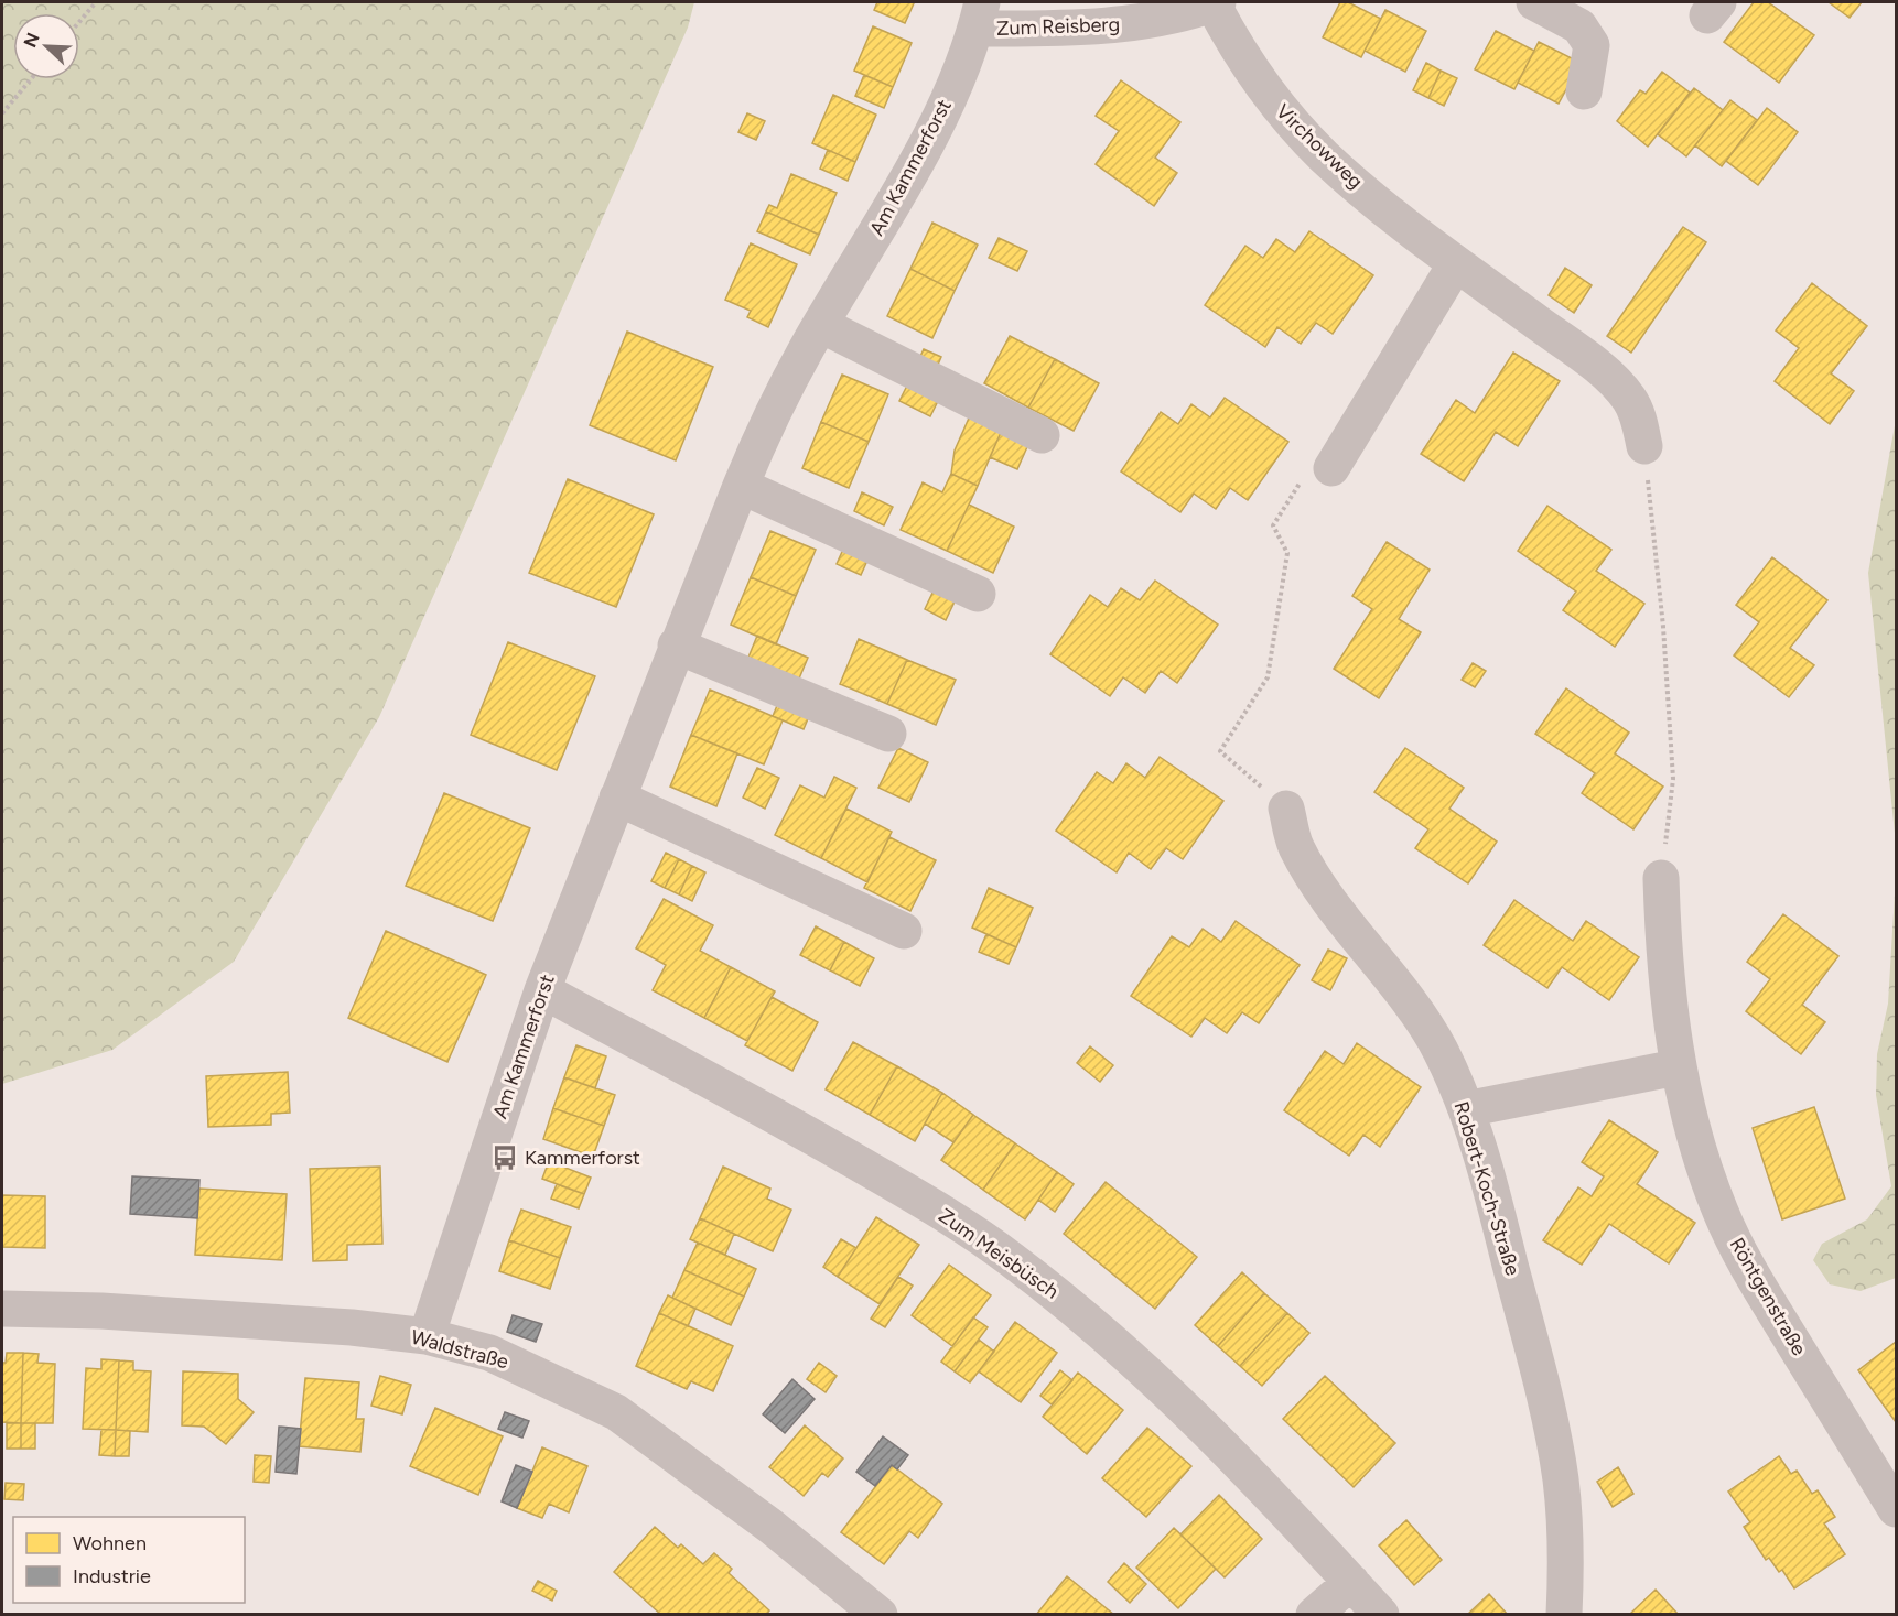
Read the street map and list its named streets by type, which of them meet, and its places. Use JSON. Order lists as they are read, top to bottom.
{
  "streets": {
    "street": [
      "Zum Reisberg",
      "Virchowweg",
      "Am Kammerforst",
      "Robert-Koch-Straße",
      "Zum Meisbüsch",
      "Röntgenstraße",
      "Waldstraße"
    ]
  },
  "crossings": [
    ["Zum Reisberg", "Virchowweg"],
    ["Zum Reisberg", "Am Kammerforst"],
    ["Am Kammerforst", "Zum Meisbüsch"],
    ["Am Kammerforst", "Waldstraße"]
  ],
  "places": {
    "bus stop": ["Kammerforst"]
  },
  "legend": ["Wohnen", "Industrie"],
  "north": "top left"
}
